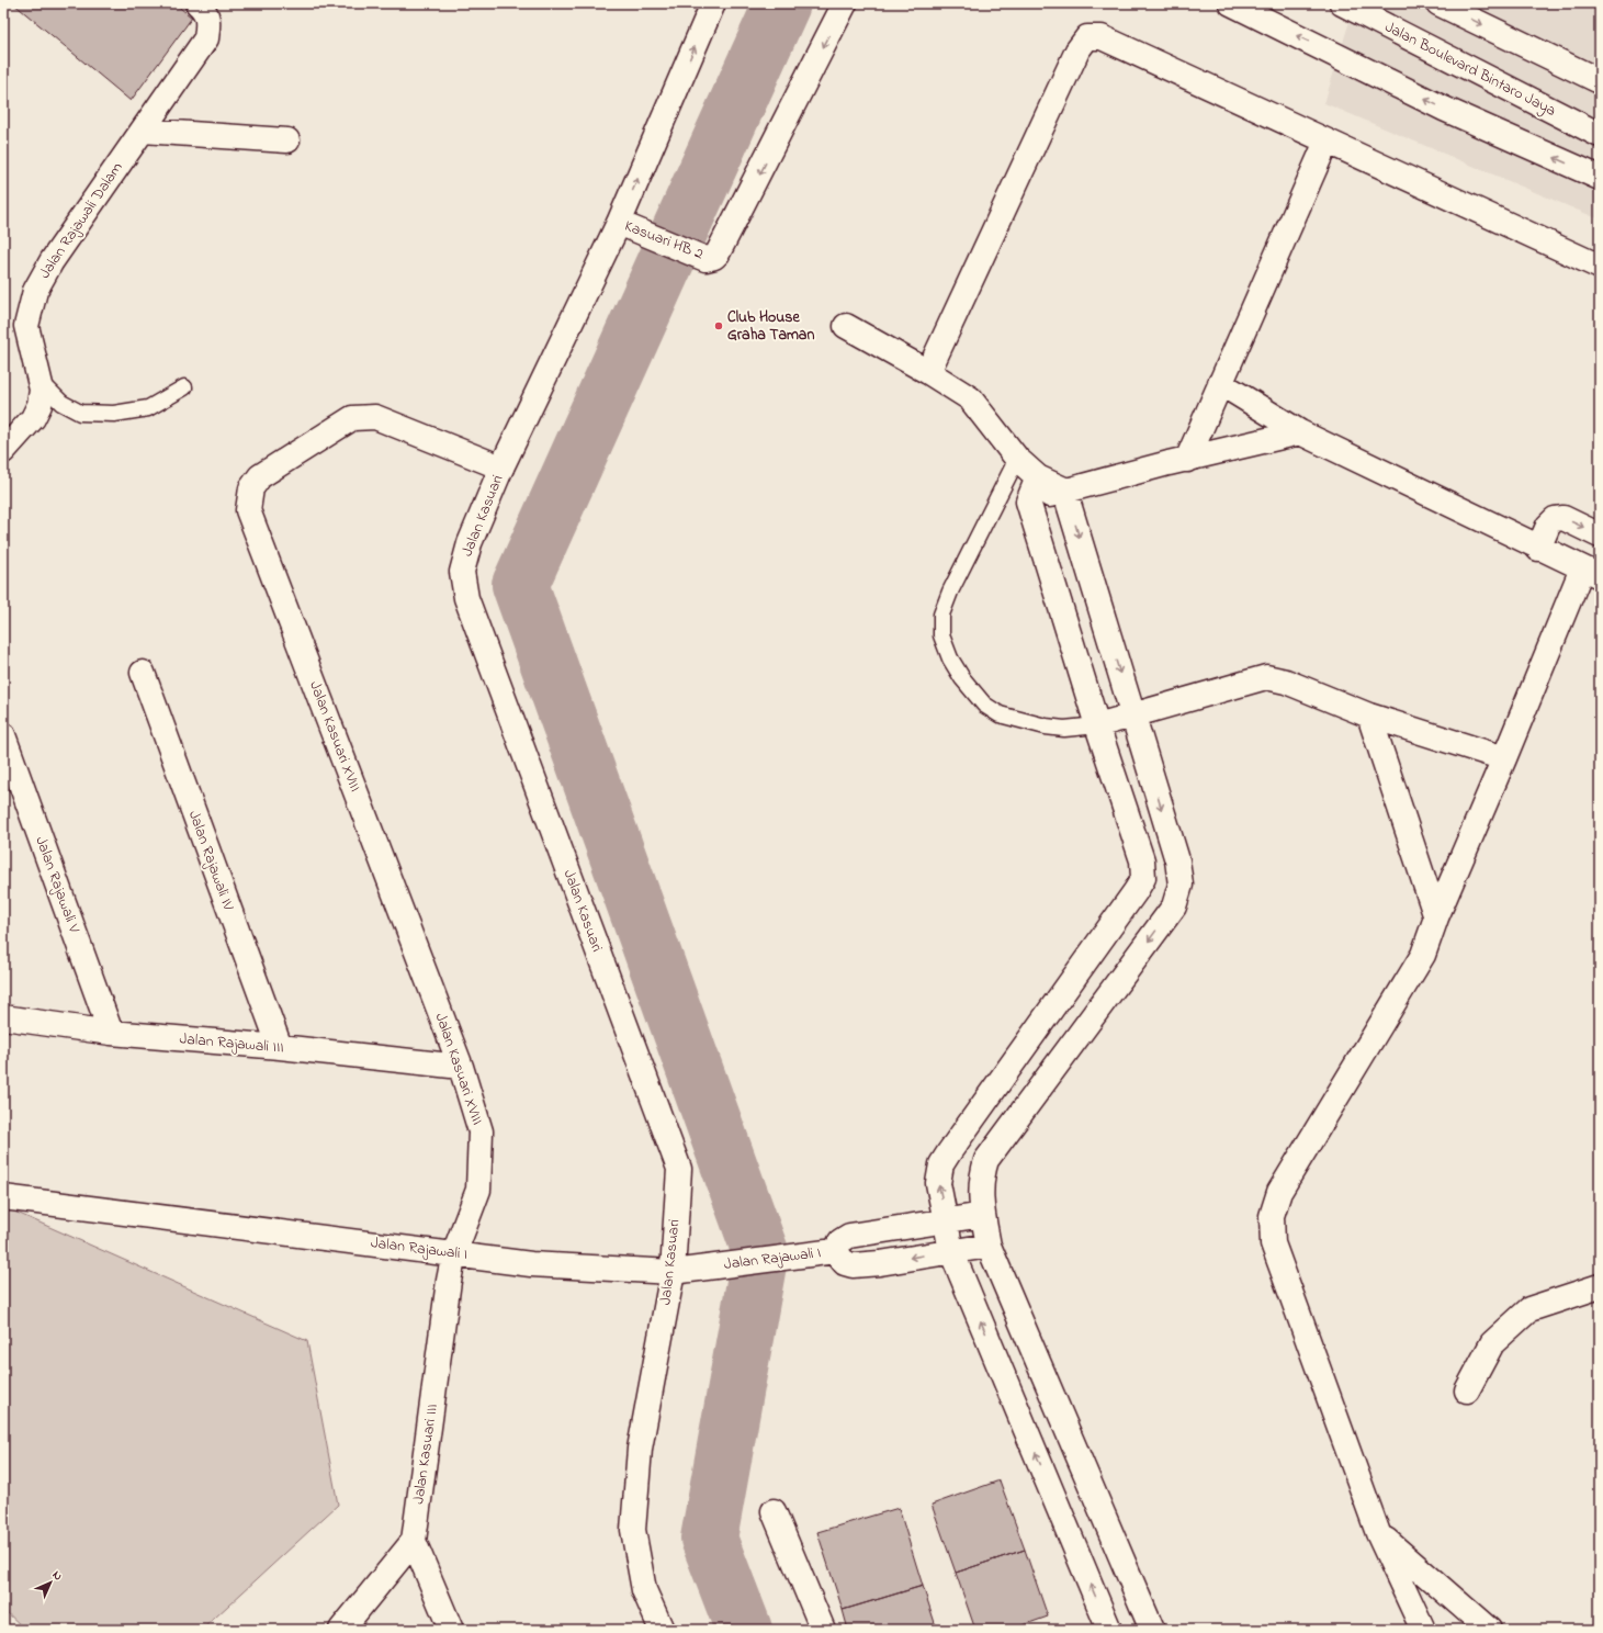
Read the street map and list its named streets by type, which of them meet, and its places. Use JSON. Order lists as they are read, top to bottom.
{
  "streets": {
    "street": [
      "Jalan Boulevard Bintaro Jaya",
      "Jalan Rajawali Dalam",
      "Kasuari HB 2",
      "Jalan Kasuari",
      "Jalan Kasuari XVIII",
      "Jalan Rajawali IV",
      "Jalan Rajawali V",
      "Jalan Rajawali III",
      "Jalan Rajawali I",
      "Jalan Kasuari III"
    ]
  },
  "crossings": [
    ["Kasuari HB 2", "Jalan Kasuari"],
    ["Jalan Kasuari", "Jalan Kasuari XVIII"],
    ["Jalan Kasuari", "Jalan Rajawali I"],
    ["Jalan Kasuari XVIII", "Jalan Rajawali III"],
    ["Jalan Kasuari XVIII", "Jalan Rajawali I"],
    ["Jalan Kasuari XVIII", "Jalan Kasuari III"],
    ["Jalan Rajawali IV", "Jalan Rajawali III"],
    ["Jalan Rajawali V", "Jalan Rajawali III"],
    ["Jalan Rajawali I", "Jalan Kasuari III"]
  ],
  "places": ["Club House Graha Taman"],
  "north": "top right"
}
